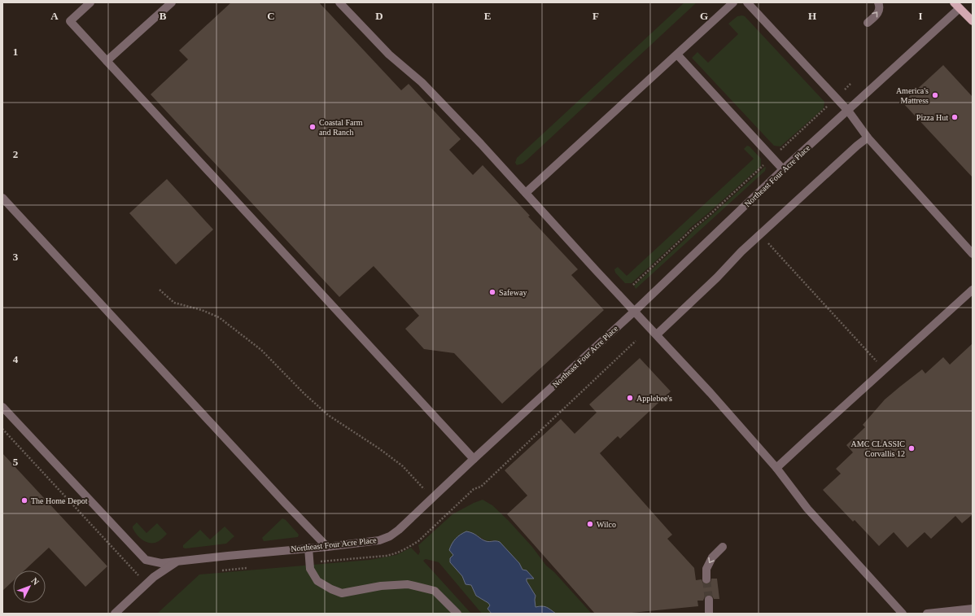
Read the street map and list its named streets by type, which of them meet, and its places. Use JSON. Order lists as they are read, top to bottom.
{
  "streets": {
    "street": ["Northeast Four Acre Place"]
  },
  "places": [
    "America's Mattress",
    "Pizza Hut",
    "Coastal Farm and Ranch",
    "Safeway",
    "Applebee's",
    "AMC CLASSIC Corvallis 12",
    "The Home Depot",
    "Wilco"
  ],
  "north": "top right",
  "grid": {
    "columns": [
      "A",
      "B",
      "C",
      "D",
      "E",
      "F",
      "G",
      "H",
      "I"
    ],
    "rows": [
      "1",
      "2",
      "3",
      "4",
      "5"
    ]
  }
}
